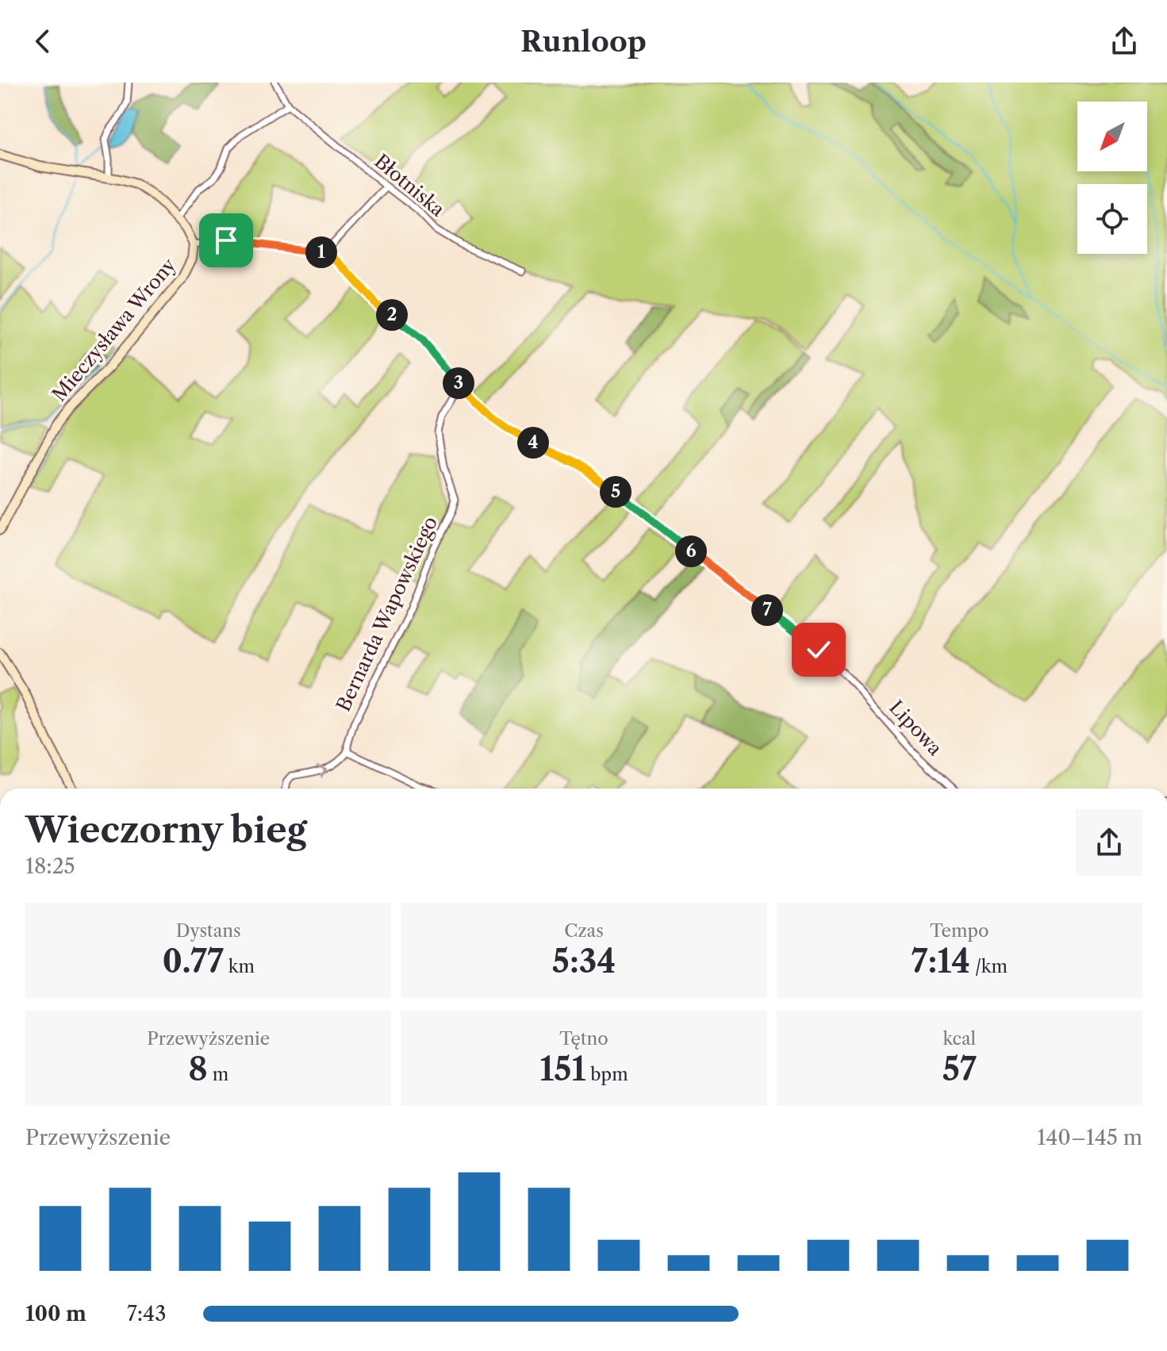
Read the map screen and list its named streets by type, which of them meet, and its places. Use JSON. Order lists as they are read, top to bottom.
{
  "streets": {
    "street": [
      "Błotniska",
      "Mieczysława Wrony",
      "Bernarda Wapowskiego",
      "Lipowa"
    ]
  },
  "crossings": [
    ["Bernarda Wapowskiego", "Lipowa"]
  ],
  "north": "bottom left",
  "page": {
    "header": "Runloop",
    "pins": [
      "1",
      "2",
      "3",
      "4",
      "5",
      "6",
      "7"
    ],
    "heading": ["Wieczorny bieg", "18:25"],
    "stats": [
      ["Dystans", "0.77 km"],
      ["Czas", "5:34"],
      ["Tempo", "7:14 /km"],
      ["Przewyższenie", "8 m"],
      ["Tętno", "151 bpm"],
      ["kcal", "57"]
    ],
    "chart": ["Przewyższenie", "140–145 m"],
    "list": [
      {
        "name": "100 m",
        "note": "7:43"
      }
    ]
  }
}
